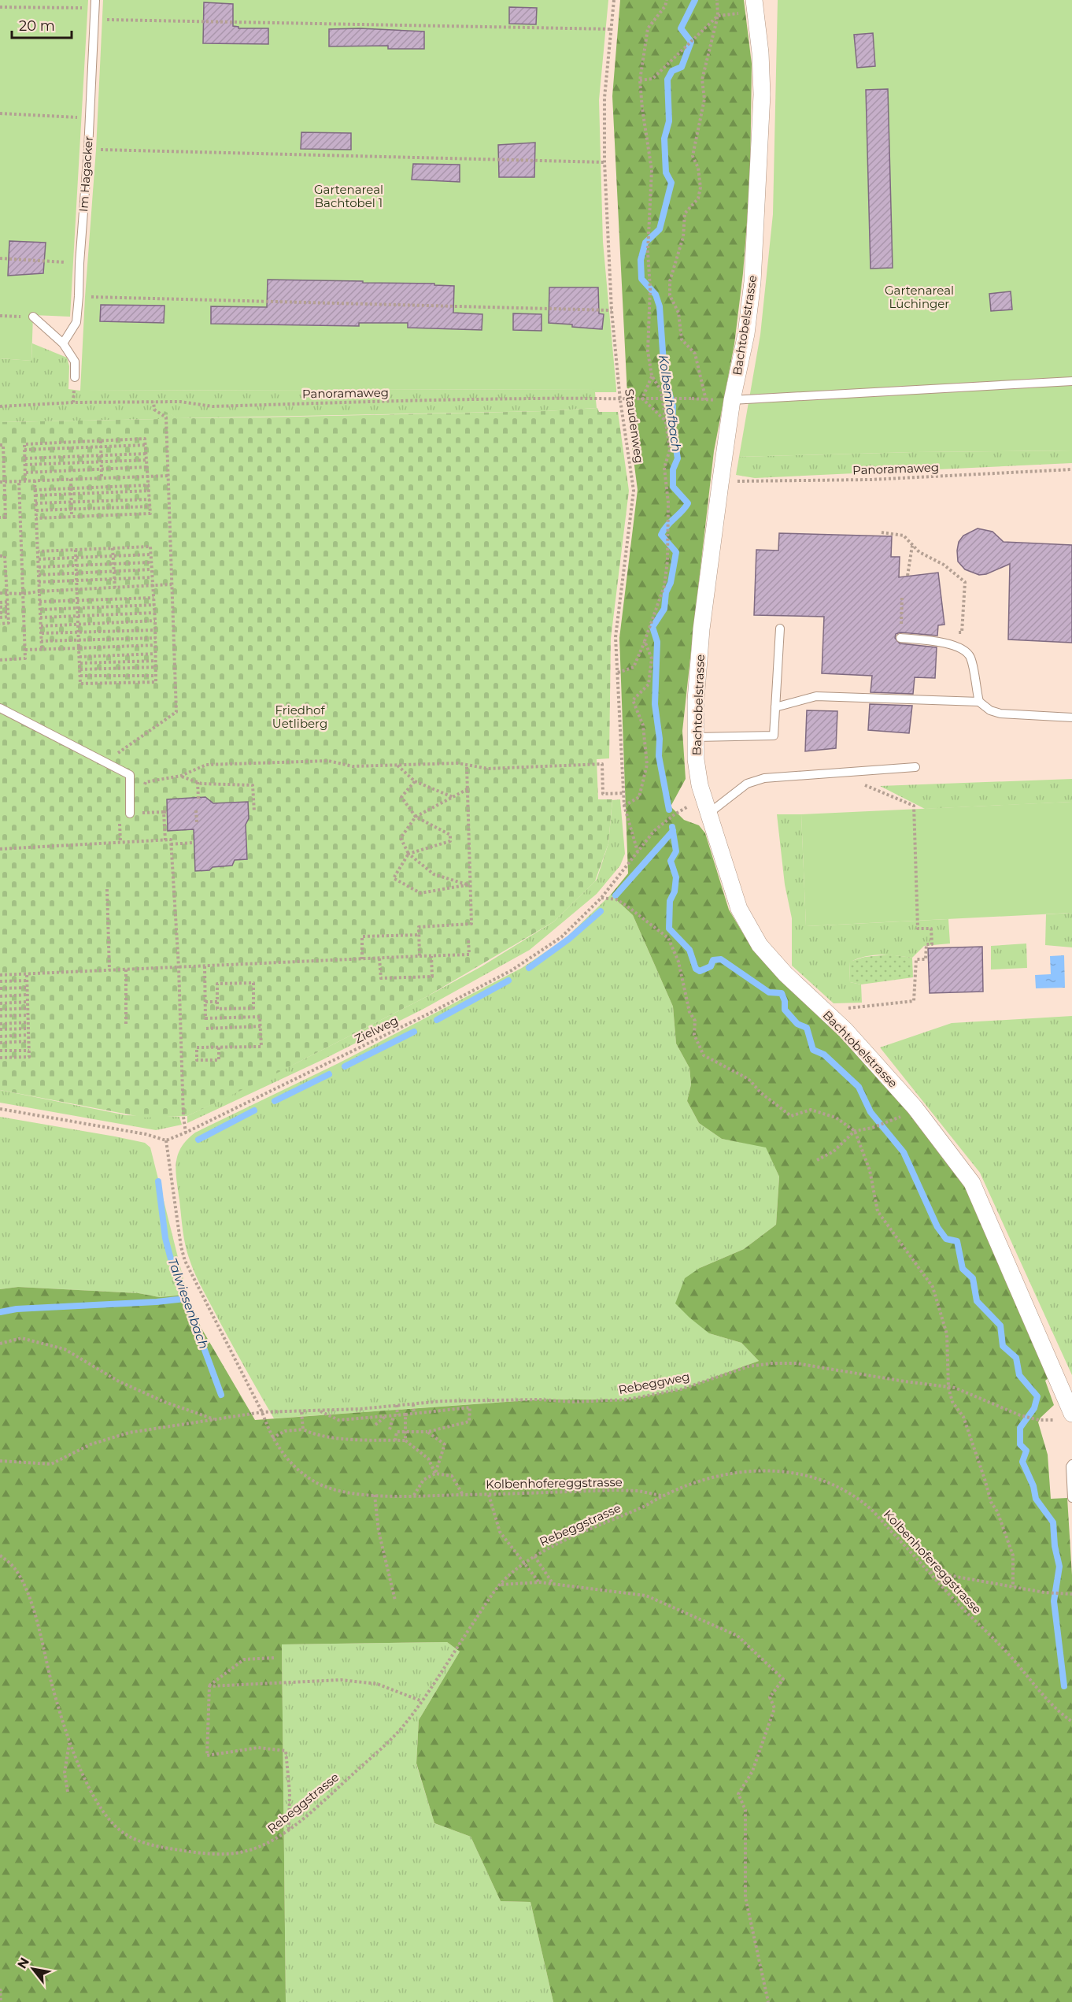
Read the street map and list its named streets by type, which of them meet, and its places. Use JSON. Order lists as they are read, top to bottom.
{
  "streets": {
    "street": ["Bachtobelstrasse"],
    "lane": ["Im Hagacker"],
    "path": [
      "Panoramaweg",
      "Staudenweg",
      "Zielweg",
      "Rebeggweg",
      "Kolbenhofereggstrasse",
      "Rebeggstrasse"
    ]
  },
  "crossings": [
    ["Bachtobelstrasse", "Panoramaweg"],
    ["Bachtobelstrasse", "Zielweg"],
    ["Panoramaweg", "Staudenweg"],
    ["Staudenweg", "Zielweg"],
    ["Zielweg", "Kolbenhofereggstrasse"],
    ["Rebeggweg", "Kolbenhofereggstrasse"],
    ["Kolbenhofereggstrasse", "Rebeggstrasse"]
  ],
  "water": ["Kolbenhofbach", "Talwiesenbach"],
  "parks": ["Gartenareal Bachtobel 1", "Gartenareal Lüchinger", "Friedhof Uetliberg"],
  "scale_bar": "20 m",
  "north": "top left"
}
